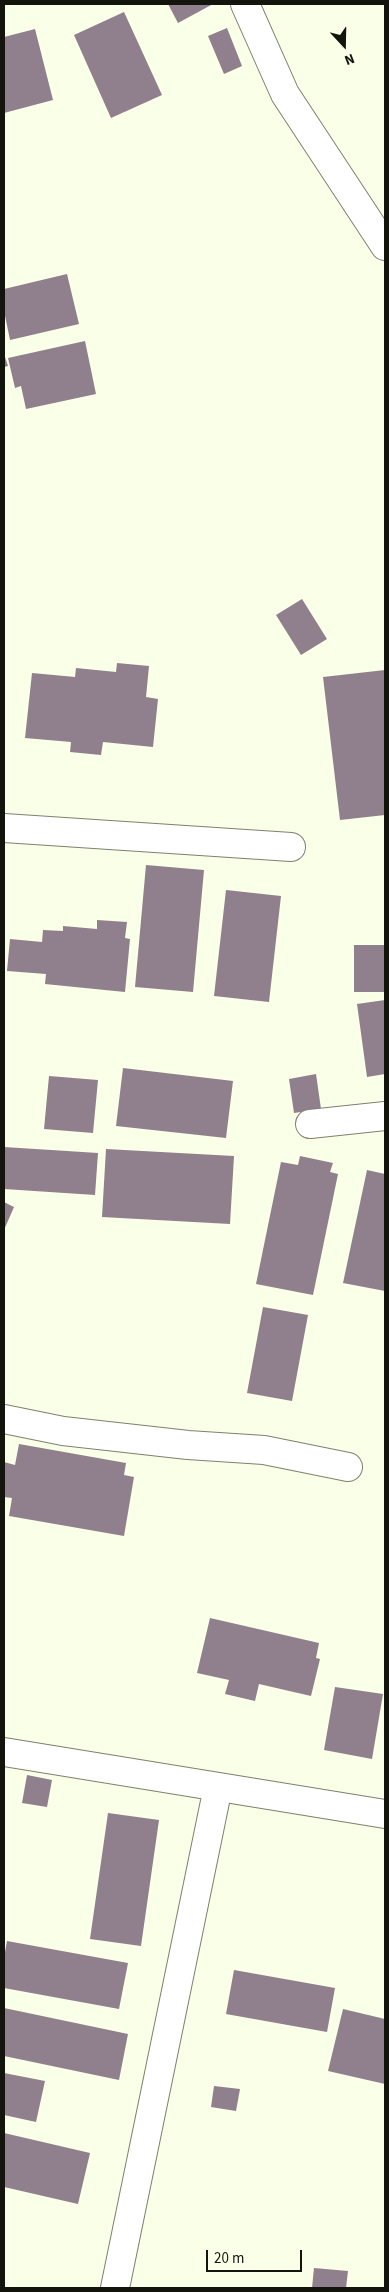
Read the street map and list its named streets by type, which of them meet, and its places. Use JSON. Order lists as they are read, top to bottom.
{
  "scale_bar": "20 m",
  "north": "bottom"
}
